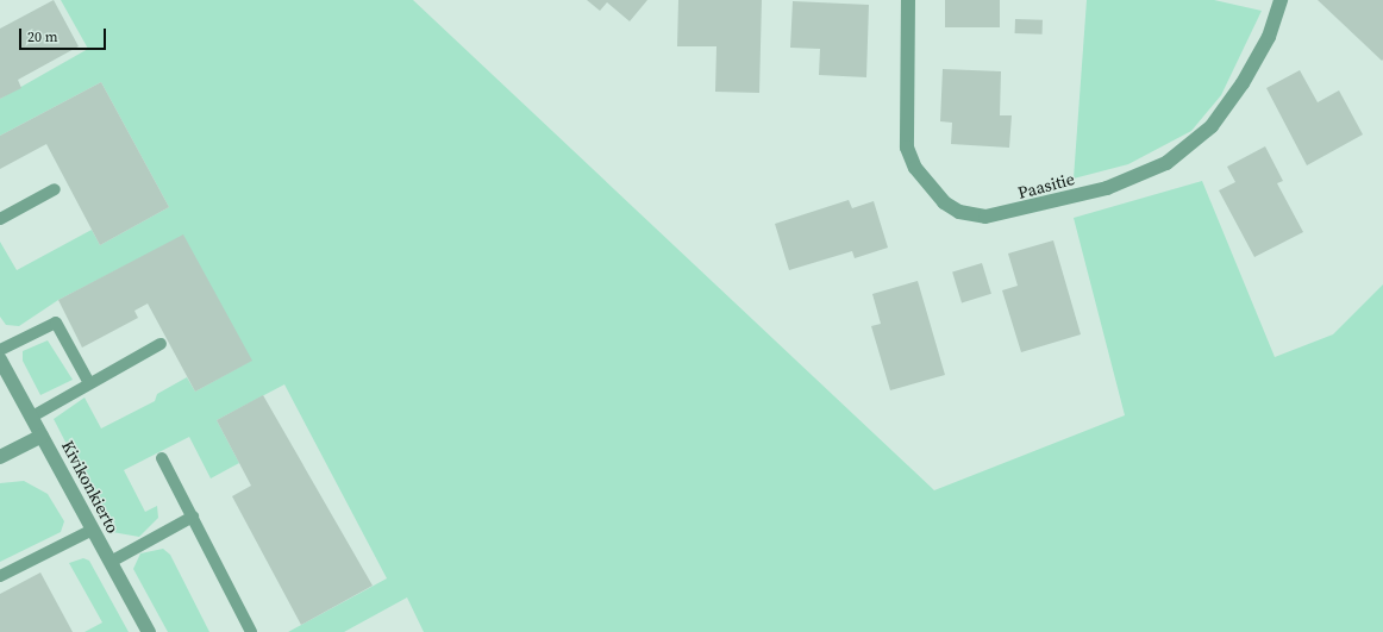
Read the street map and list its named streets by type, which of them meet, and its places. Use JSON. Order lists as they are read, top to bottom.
{
  "streets": {
    "street": ["Paasitie", "Kivikonkierto"]
  },
  "scale_bar": "20 m"
}
